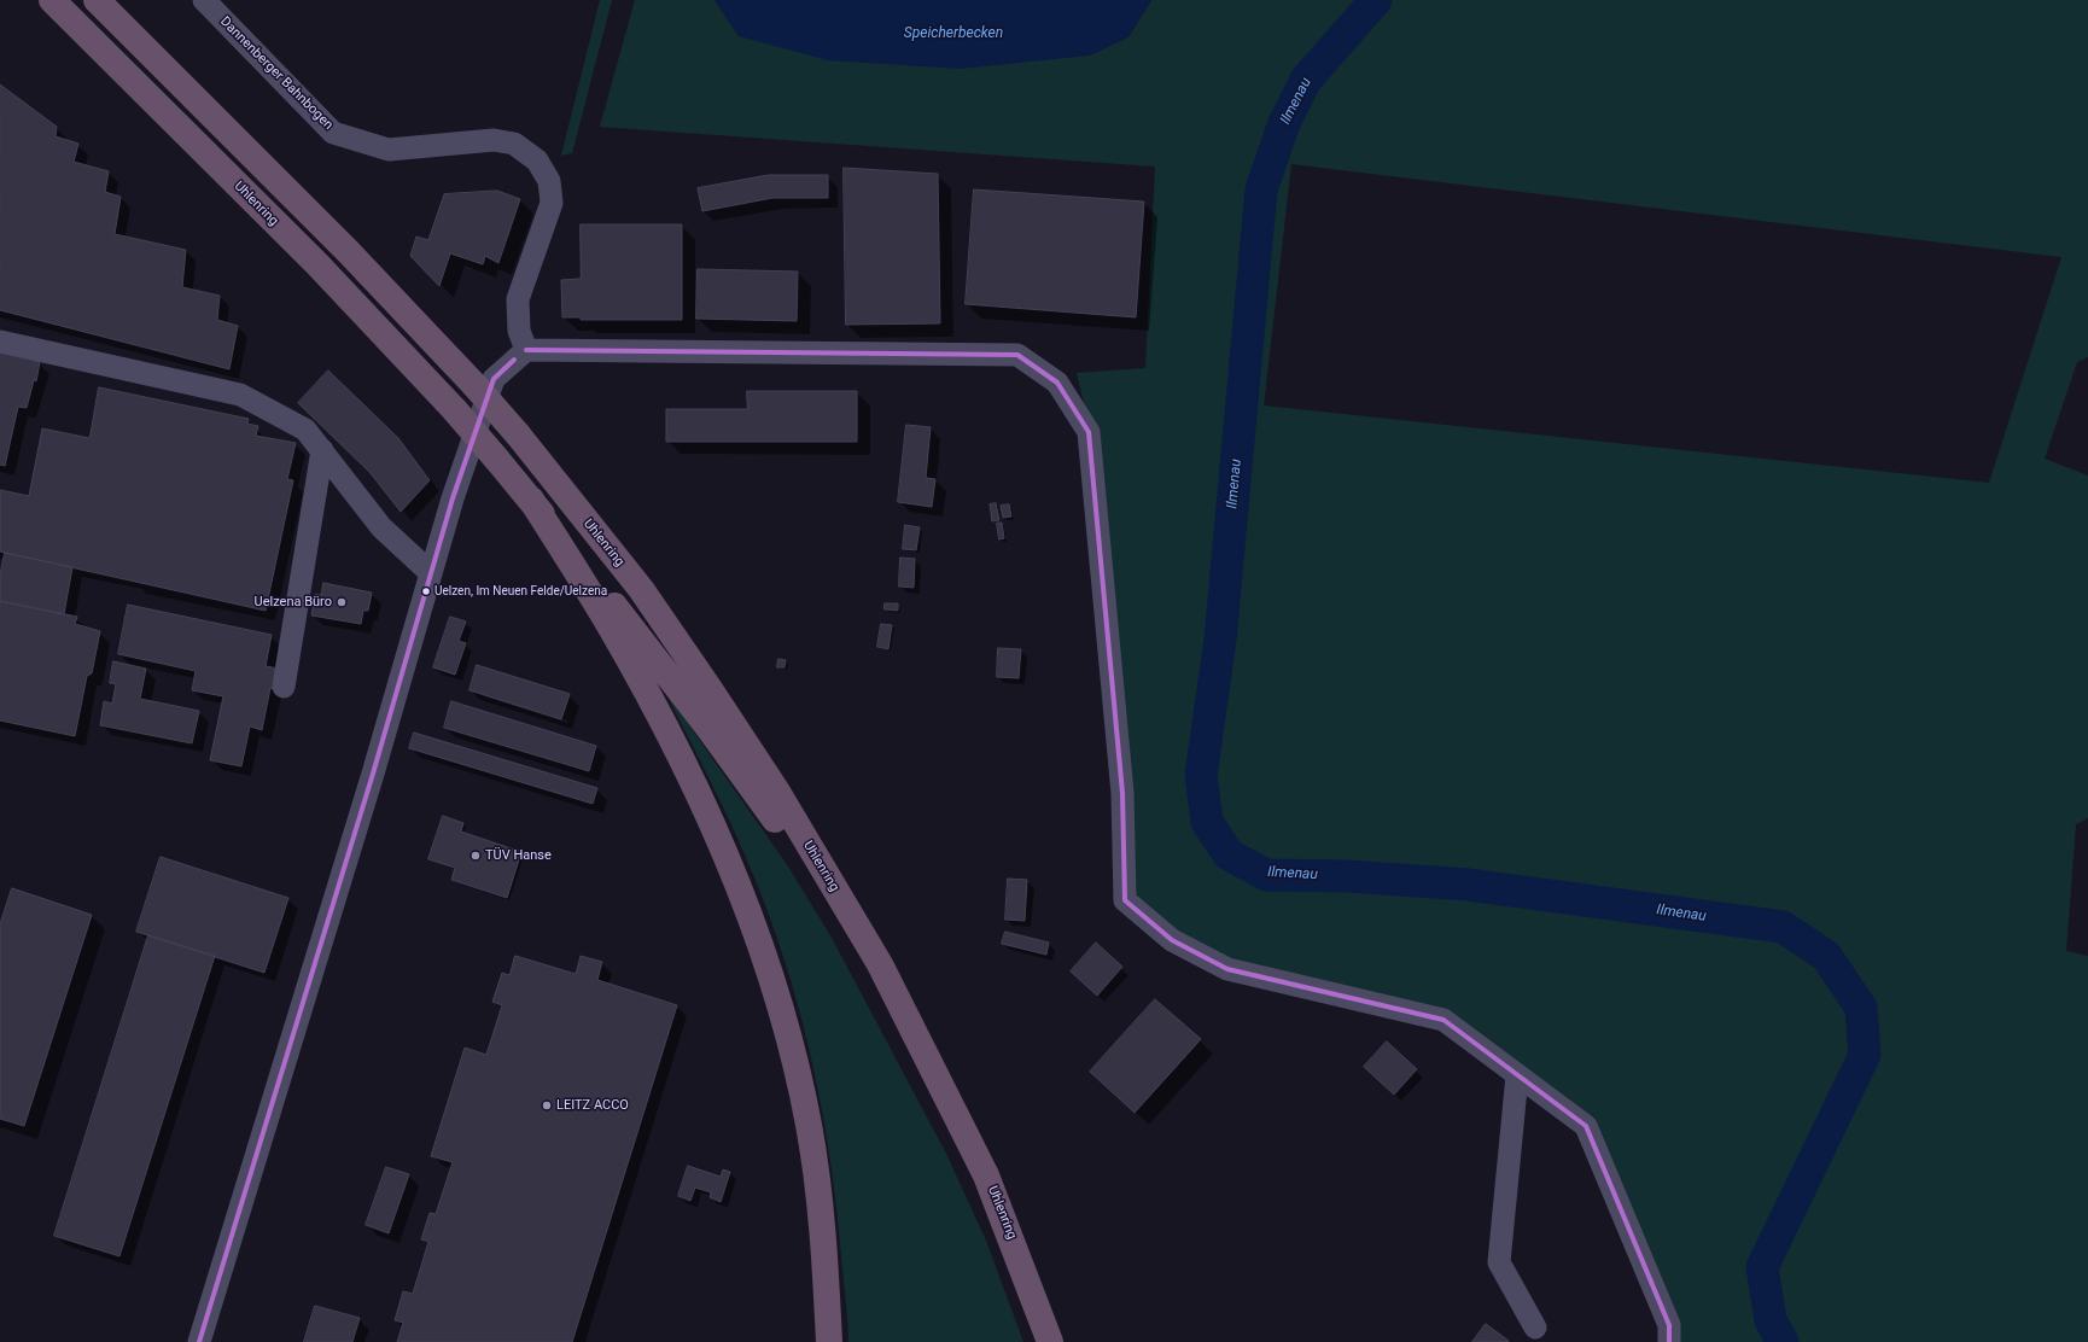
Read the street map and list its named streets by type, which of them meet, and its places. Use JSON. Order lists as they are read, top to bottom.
{
  "streets": {
    "highway": ["Uhlenring"],
    "street": ["Dannenberger Bahnbogen"]
  },
  "water": ["Speicherbecken", "Ilmenau"],
  "places": [
    "Uelzen, Im Neuen Felde/Uelzena",
    "Uelzena Büro",
    "TÜV Hanse",
    "LEITZ ACCO"
  ]
}
